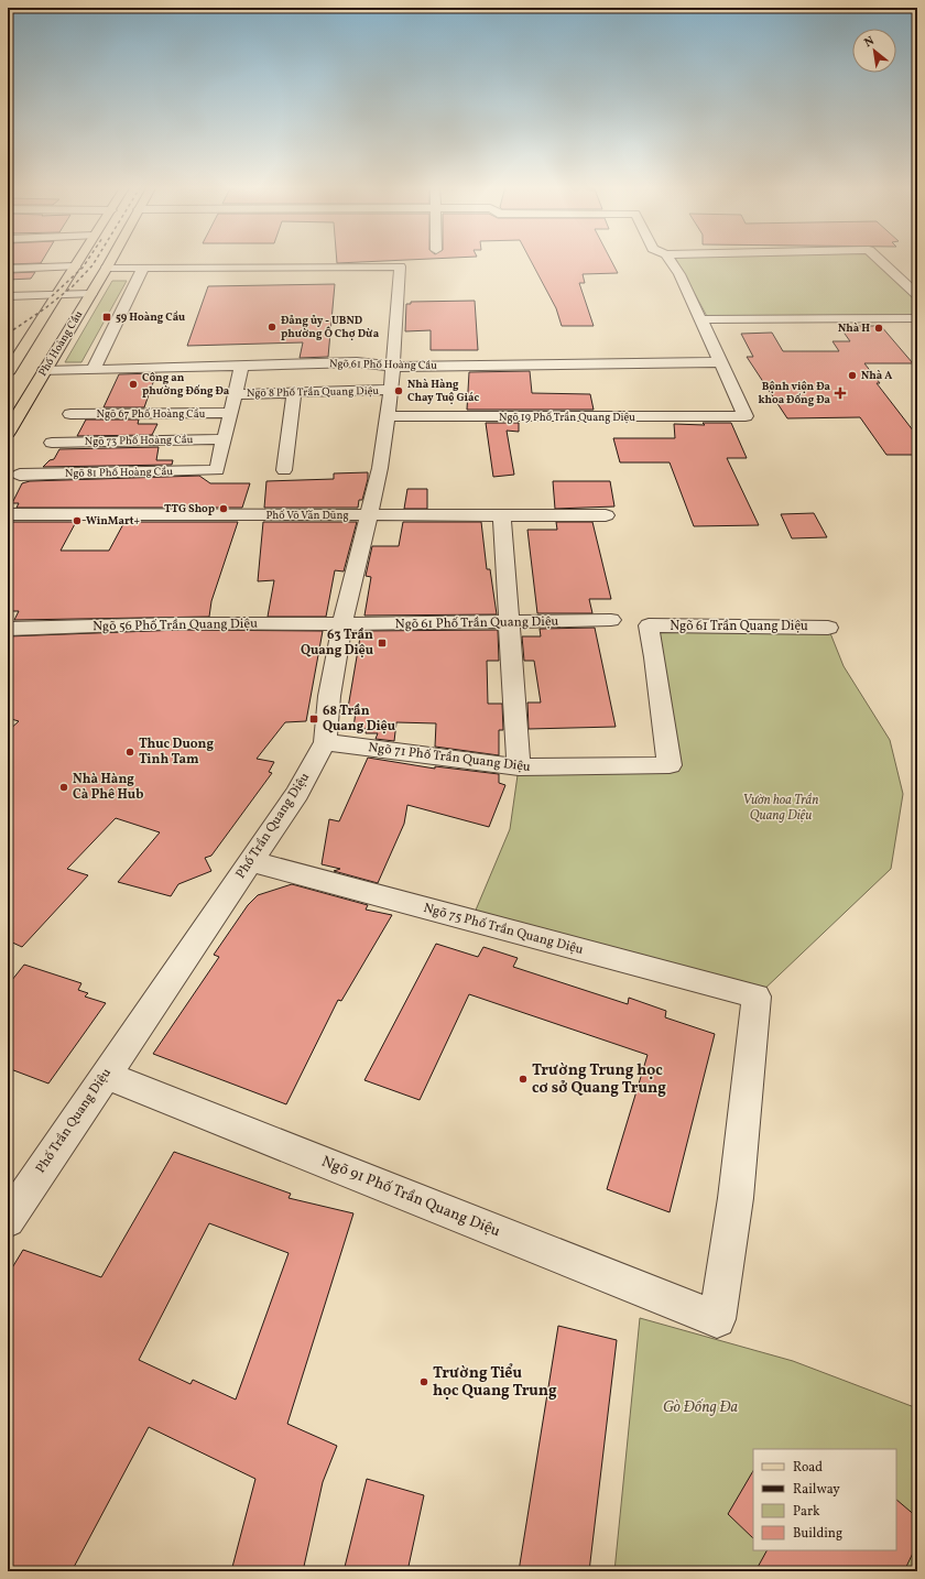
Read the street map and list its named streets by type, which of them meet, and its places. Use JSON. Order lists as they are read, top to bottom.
{
  "streets": {
    "main road": ["Phố Hoàng Cầu"],
    "street": [
      "Ngõ 61 Phố Hoàng Cầu",
      "Ngõ 8 Phố Trần Quang Diệu",
      "Ngõ 67 Phố Hoàng Cầu",
      "Ngõ 19 Phố Trần Quang Diệu",
      "Ngõ 73 Phố Hoàng Cầu",
      "Ngõ 81 Phố Hoàng Cầu",
      "Phố Võ Văn Dũng",
      "Ngõ 61 Phố Trần Quang Diệu",
      "Ngõ 56 Phố Trần Quang Diệu",
      "Ngõ 61 Trần Quang Diệu",
      "Ngõ 71 Phố Trần Quang Diệu",
      "Phố Trần Quang Diệu",
      "Ngõ 75 Phố Trần Quang Diệu",
      "Ngõ 91 Phố Trần Quang Diệu"
    ]
  },
  "crossings": [
    ["Phố Hoàng Cầu", "Ngõ 61 Phố Hoàng Cầu"],
    ["Ngõ 61 Phố Hoàng Cầu", "Ngõ 19 Phố Trần Quang Diệu"],
    ["Ngõ 61 Phố Hoàng Cầu", "Phố Trần Quang Diệu"],
    ["Ngõ 8 Phố Trần Quang Diệu", "Phố Trần Quang Diệu"],
    ["Ngõ 19 Phố Trần Quang Diệu", "Phố Trần Quang Diệu"],
    ["Ngõ 73 Phố Hoàng Cầu", "Ngõ 81 Phố Hoàng Cầu"],
    ["Phố Võ Văn Dũng", "Phố Trần Quang Diệu"],
    ["Ngõ 61 Phố Trần Quang Diệu", "Ngõ 56 Phố Trần Quang Diệu"],
    ["Ngõ 61 Phố Trần Quang Diệu", "Phố Trần Quang Diệu"],
    ["Ngõ 56 Phố Trần Quang Diệu", "Phố Trần Quang Diệu"],
    ["Ngõ 61 Trần Quang Diệu", "Ngõ 71 Phố Trần Quang Diệu"],
    ["Ngõ 71 Phố Trần Quang Diệu", "Phố Trần Quang Diệu"],
    ["Phố Trần Quang Diệu", "Ngõ 75 Phố Trần Quang Diệu"],
    ["Phố Trần Quang Diệu", "Ngõ 91 Phố Trần Quang Diệu"],
    ["Ngõ 75 Phố Trần Quang Diệu", "Ngõ 91 Phố Trần Quang Diệu"]
  ],
  "parks": ["Vườn hoa Trần Quang Diệu", "Gò Đống Đa"],
  "places": {
    "transit": ["59 Hoàng Cầu", "63 Trần Quang Diệu", "68 Trần Quang Diệu"],
    "other": [
      "Đảng ủy - UBND phường Ô Chợ Dừa",
      "Nhà H",
      "Nhà A",
      "Công an phường Đống Đa",
      "Nhà Hàng Chay Tuệ Giác",
      "TTG Shop",
      "WinMart+",
      "Thuc Duong Tinh Tam",
      "Nhà Hàng Cà Phê Hub",
      "Trường Trung học cơ sở Quang Trung",
      "Trường Tiểu học Quang Trung"
    ],
    "health": ["Bệnh viện Đa khoa Đống Đa"]
  },
  "legend": [
    "Road",
    "Railway",
    "Park",
    "Building"
  ],
  "north": "top left"
}
